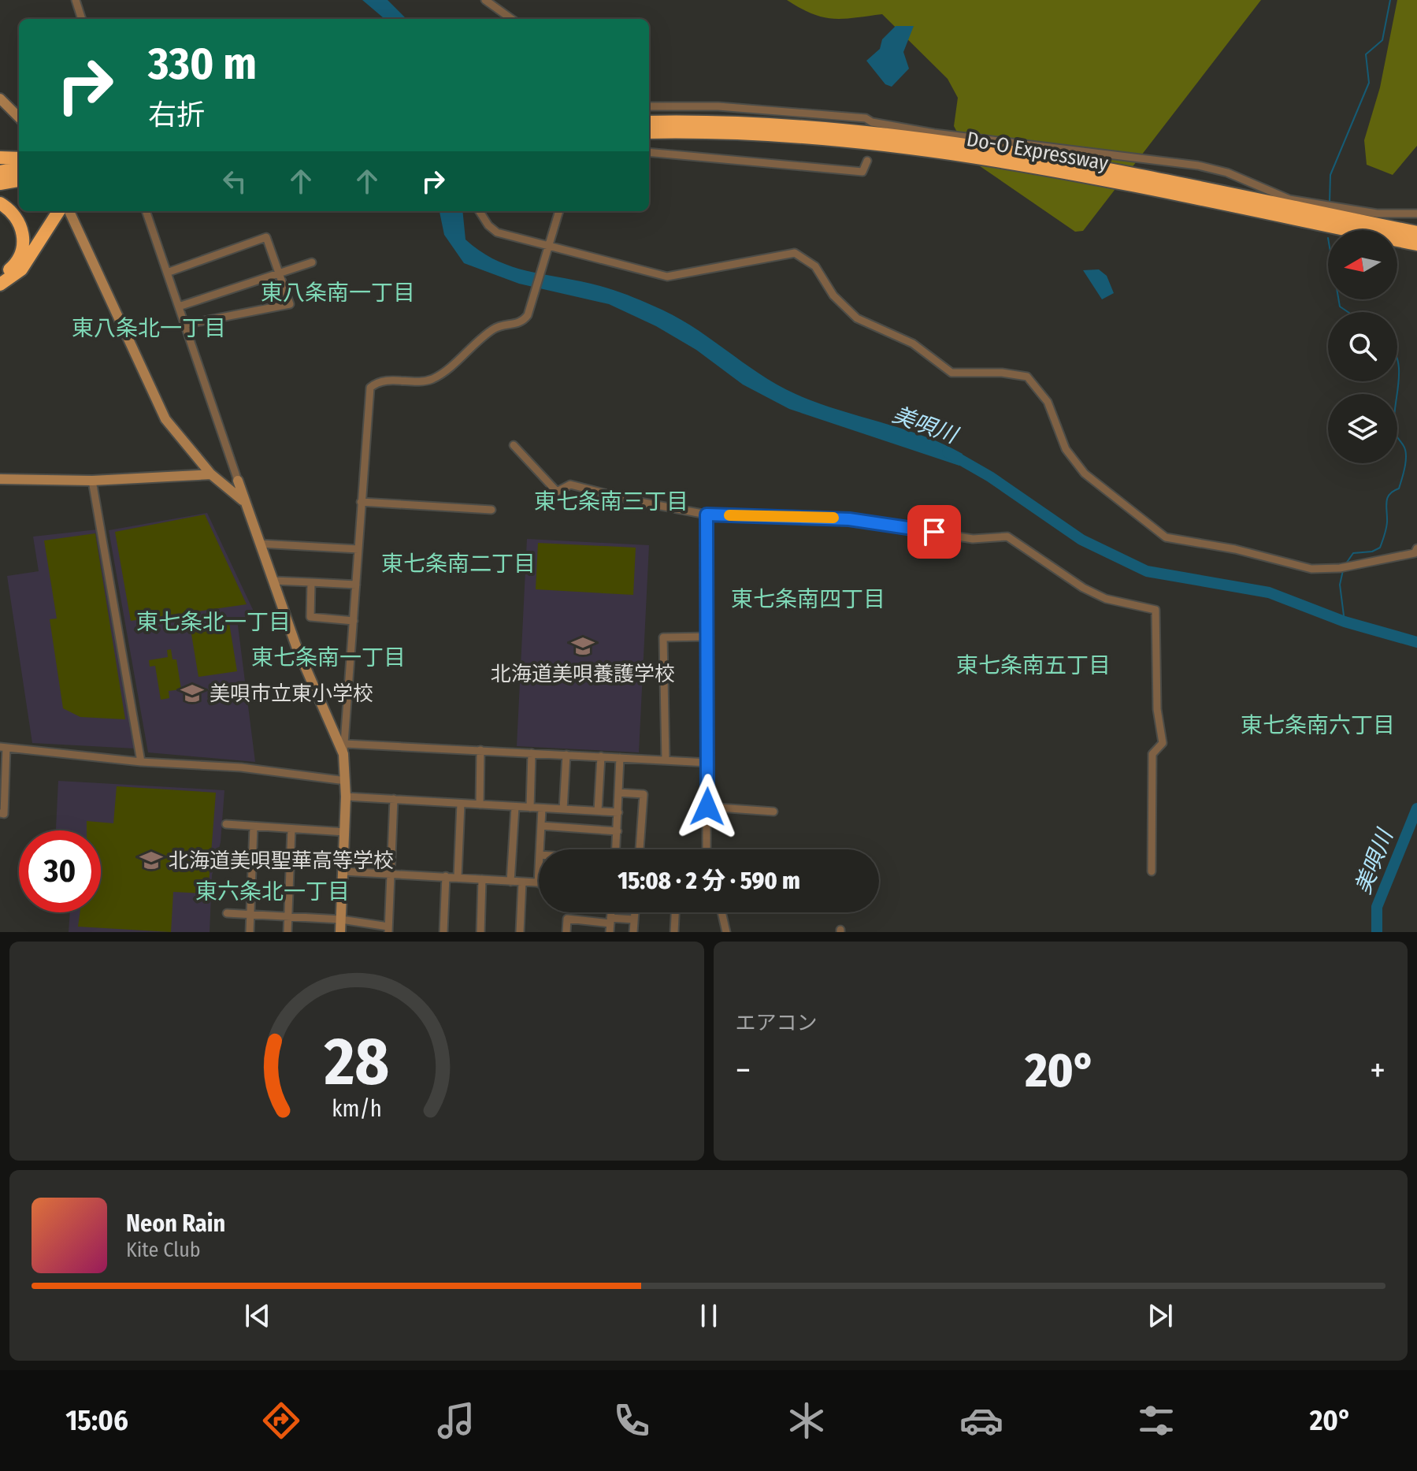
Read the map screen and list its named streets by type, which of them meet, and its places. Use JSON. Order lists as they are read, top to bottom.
{
  "streets": {
    "highway": ["Do-O Expressway"]
  },
  "districts": [
    "東八条南一丁目",
    "東八条北一丁目",
    "東七条南三丁目",
    "東七条南二丁目",
    "東七条南四丁目",
    "東七条北一丁目",
    "東七条南一丁目",
    "東七条南五丁目",
    "東七条南六丁目",
    "東六条北一丁目"
  ],
  "water": ["美唄川"],
  "places": {
    "school or university": ["北海道美唄養護学校", "美唄市立東小学校", "北海道美唄聖華高等学校"]
  },
  "north": "left",
  "page": {
    "turn": ["330 m", "右折"],
    "limit": "30",
    "trip": "15:08 · 2 分 · 590 m",
    "tile": "エアコン",
    "heat": ["−", "20°", "+"],
    "song": ["Neon Rain", "Kite Club"],
    "tabs": ["15:06", "20°"],
    "gauge": ["28", "km/h"]
  }
}
